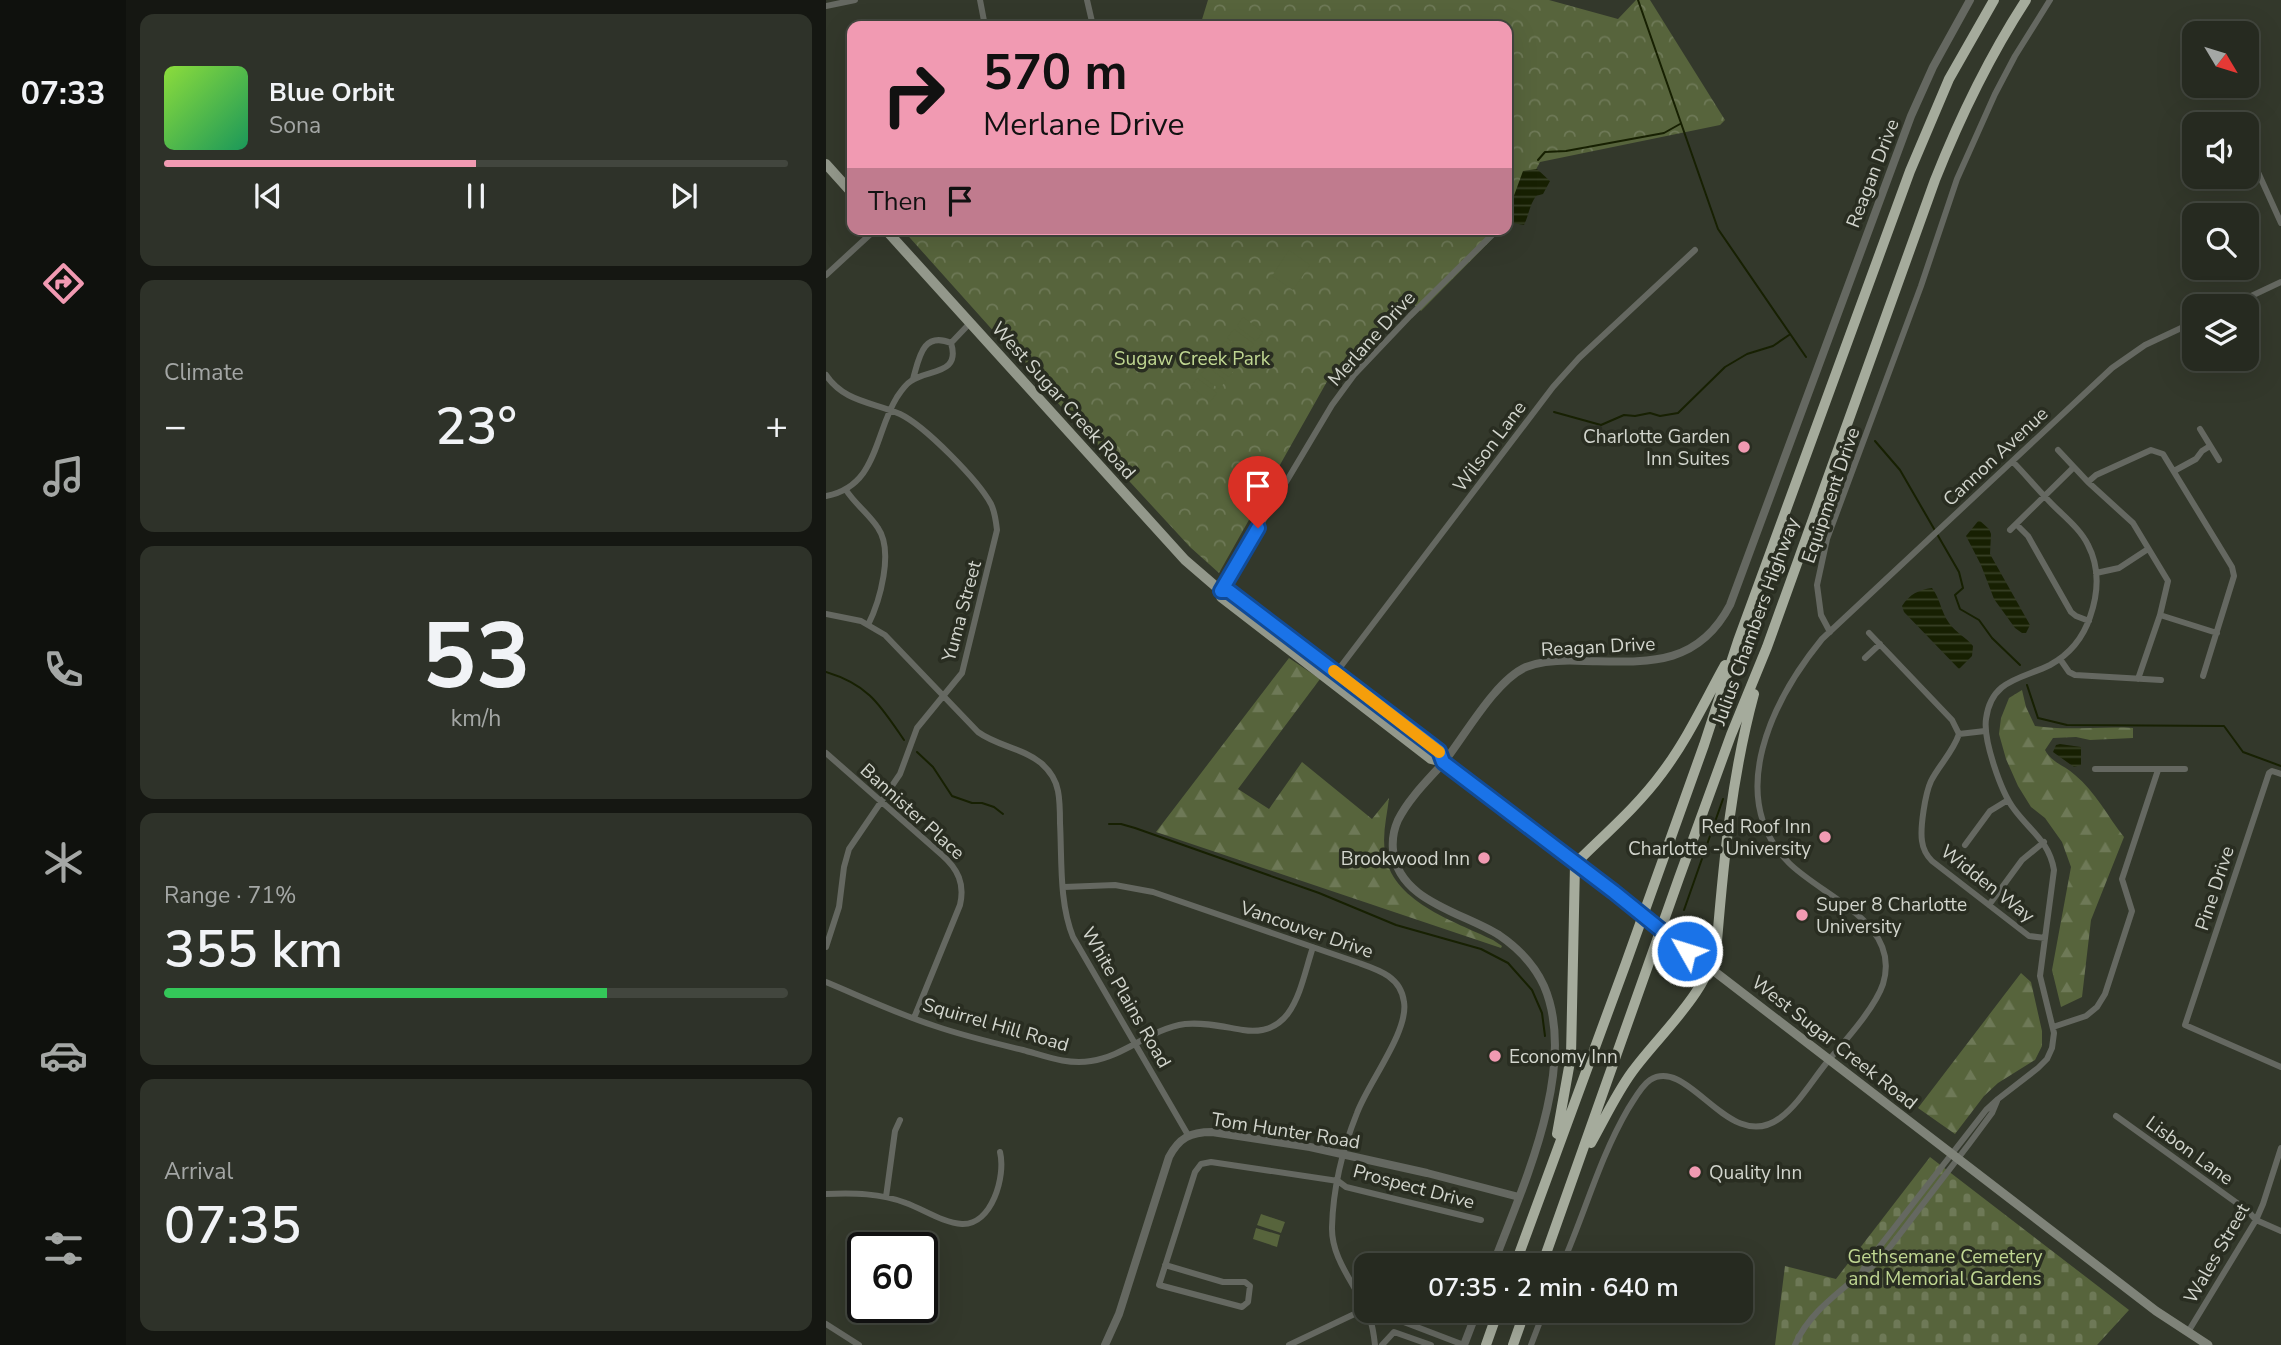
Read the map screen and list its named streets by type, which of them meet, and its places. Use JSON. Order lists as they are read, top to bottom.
{
  "streets": {
    "highway": ["Julius Chambers Highway"],
    "main road": ["West Sugar Creek Road"],
    "street": [
      "Reagan Drive",
      "Merlane Drive",
      "Wilson Lane",
      "Cannon Avenue",
      "Equipment Drive",
      "Yuma Street",
      "Bannister Place",
      "Widden Way",
      "Pine Drive",
      "Vancouver Drive",
      "White Plains Road",
      "Squirrel Hill Road",
      "Tom Hunter Road",
      "Lisbon Lane",
      "Prospect Drive",
      "Wales Street"
    ]
  },
  "crossings": [
    ["Reagan Drive", "West Sugar Creek Road"],
    ["Reagan Drive", "Tom Hunter Road"],
    ["Merlane Drive", "West Sugar Creek Road"],
    ["West Sugar Creek Road", "Wilson Lane"],
    ["West Sugar Creek Road", "Wales Street"],
    ["Cannon Avenue", "Equipment Drive"],
    ["Yuma Street", "Bannister Place"],
    ["Yuma Street", "White Plains Road"],
    ["Bannister Place", "Squirrel Hill Road"],
    ["Vancouver Drive", "White Plains Road"],
    ["Vancouver Drive", "Squirrel Hill Road"],
    ["Vancouver Drive", "Tom Hunter Road"],
    ["Vancouver Drive", "Prospect Drive"],
    ["White Plains Road", "Squirrel Hill Road"],
    ["White Plains Road", "Tom Hunter Road"],
    ["Tom Hunter Road", "Prospect Drive"],
    ["Lisbon Lane", "Wales Street"]
  ],
  "parks": ["Sugaw Creek Park", "Gethsemane Cemetery and Memorial Gardens"],
  "places": [
    "Charlotte Garden Inn Suites",
    "Red Roof Inn Charlotte - University",
    "Brookwood Inn",
    "Super 8 Charlotte University",
    "Economy Inn",
    "Quality Inn"
  ],
  "north": "bottom right",
  "page": {
    "tabs": "07:33",
    "turn": ["570 m", "Merlane Drive"],
    "song": ["Blue Orbit", "Sona"],
    "then": "Then",
    "tile": [
      "Climate",
      ["53", "km/h"],
      ["Range · 71%", "355 km"],
      ["Arrival", "07:35"]
    ],
    "heat": ["−", "23°", "+"],
    "limit": "60",
    "trip": "07:35 · 2 min · 640 m"
  }
}
